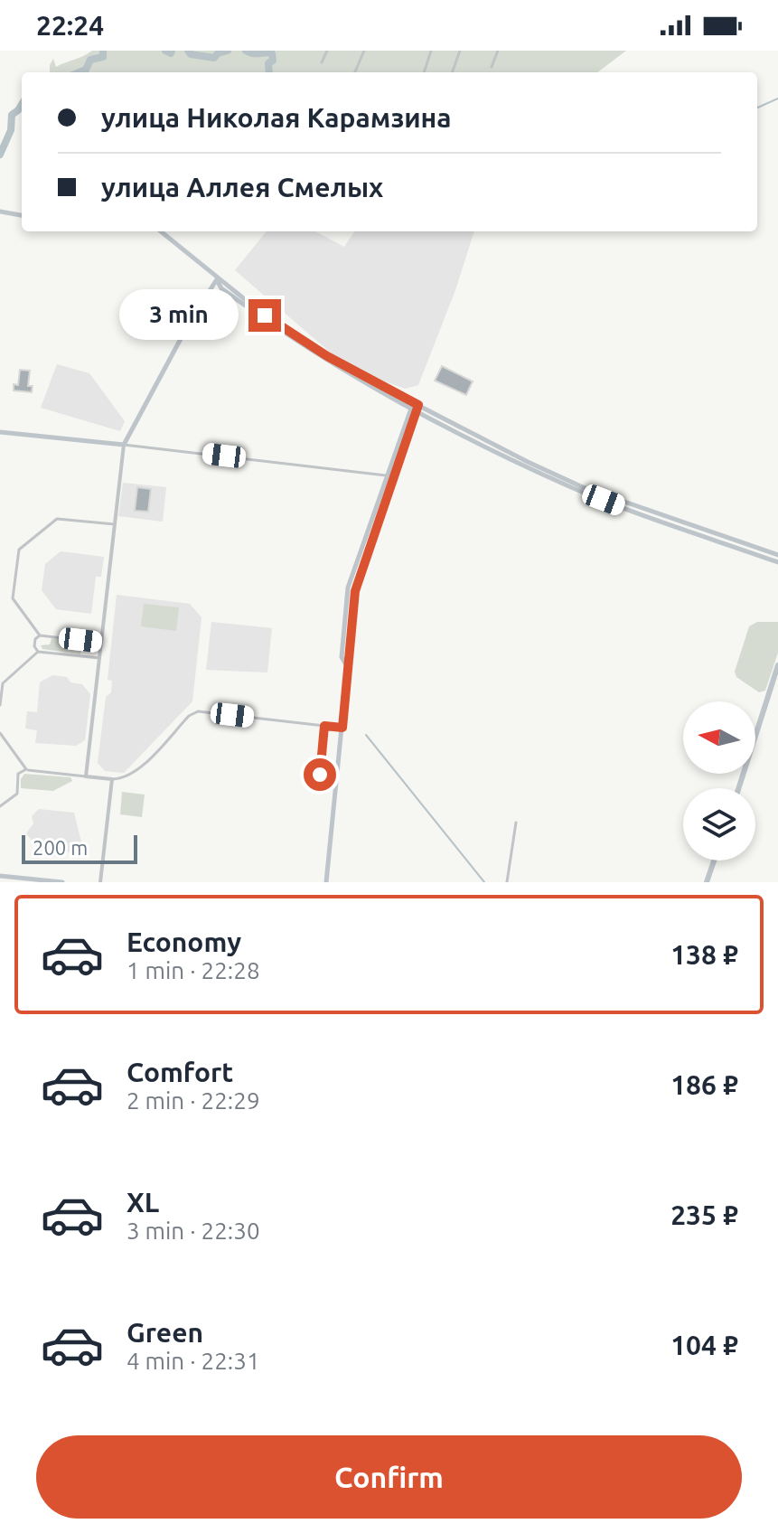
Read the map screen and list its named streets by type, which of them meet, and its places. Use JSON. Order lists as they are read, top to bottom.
{
  "scale_bar": "200 m",
  "north": "left",
  "page": {
    "status": "22:24",
    "banner": ["улица Николая Карамзина", "улица Аллея Смелых"],
    "bubble": "3 min",
    "scale": "200 m",
    "list": [
      {
        "name": "Economy",
        "note": "1 min · 22:28",
        "value": "138 ₽"
      },
      {
        "name": "Comfort",
        "note": "2 min · 22:29",
        "value": "186 ₽"
      },
      {
        "name": "XL",
        "note": "3 min · 22:30",
        "value": "235 ₽"
      },
      {
        "name": "Green",
        "note": "4 min · 22:31",
        "value": "104 ₽"
      }
    ],
    "buttons": "Confirm"
  }
}
